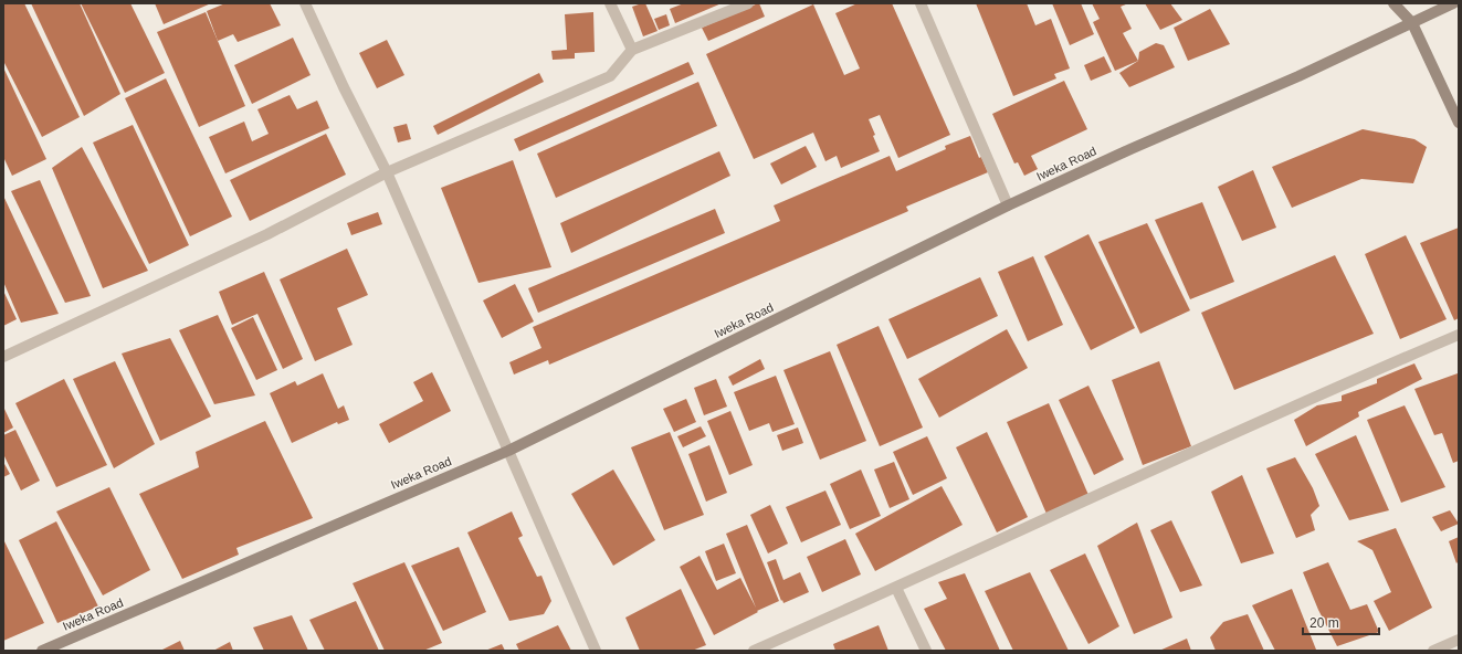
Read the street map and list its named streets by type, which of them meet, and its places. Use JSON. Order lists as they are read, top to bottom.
{
  "streets": {
    "main road": ["Iweka Road"]
  },
  "scale_bar": "20 m"
}
